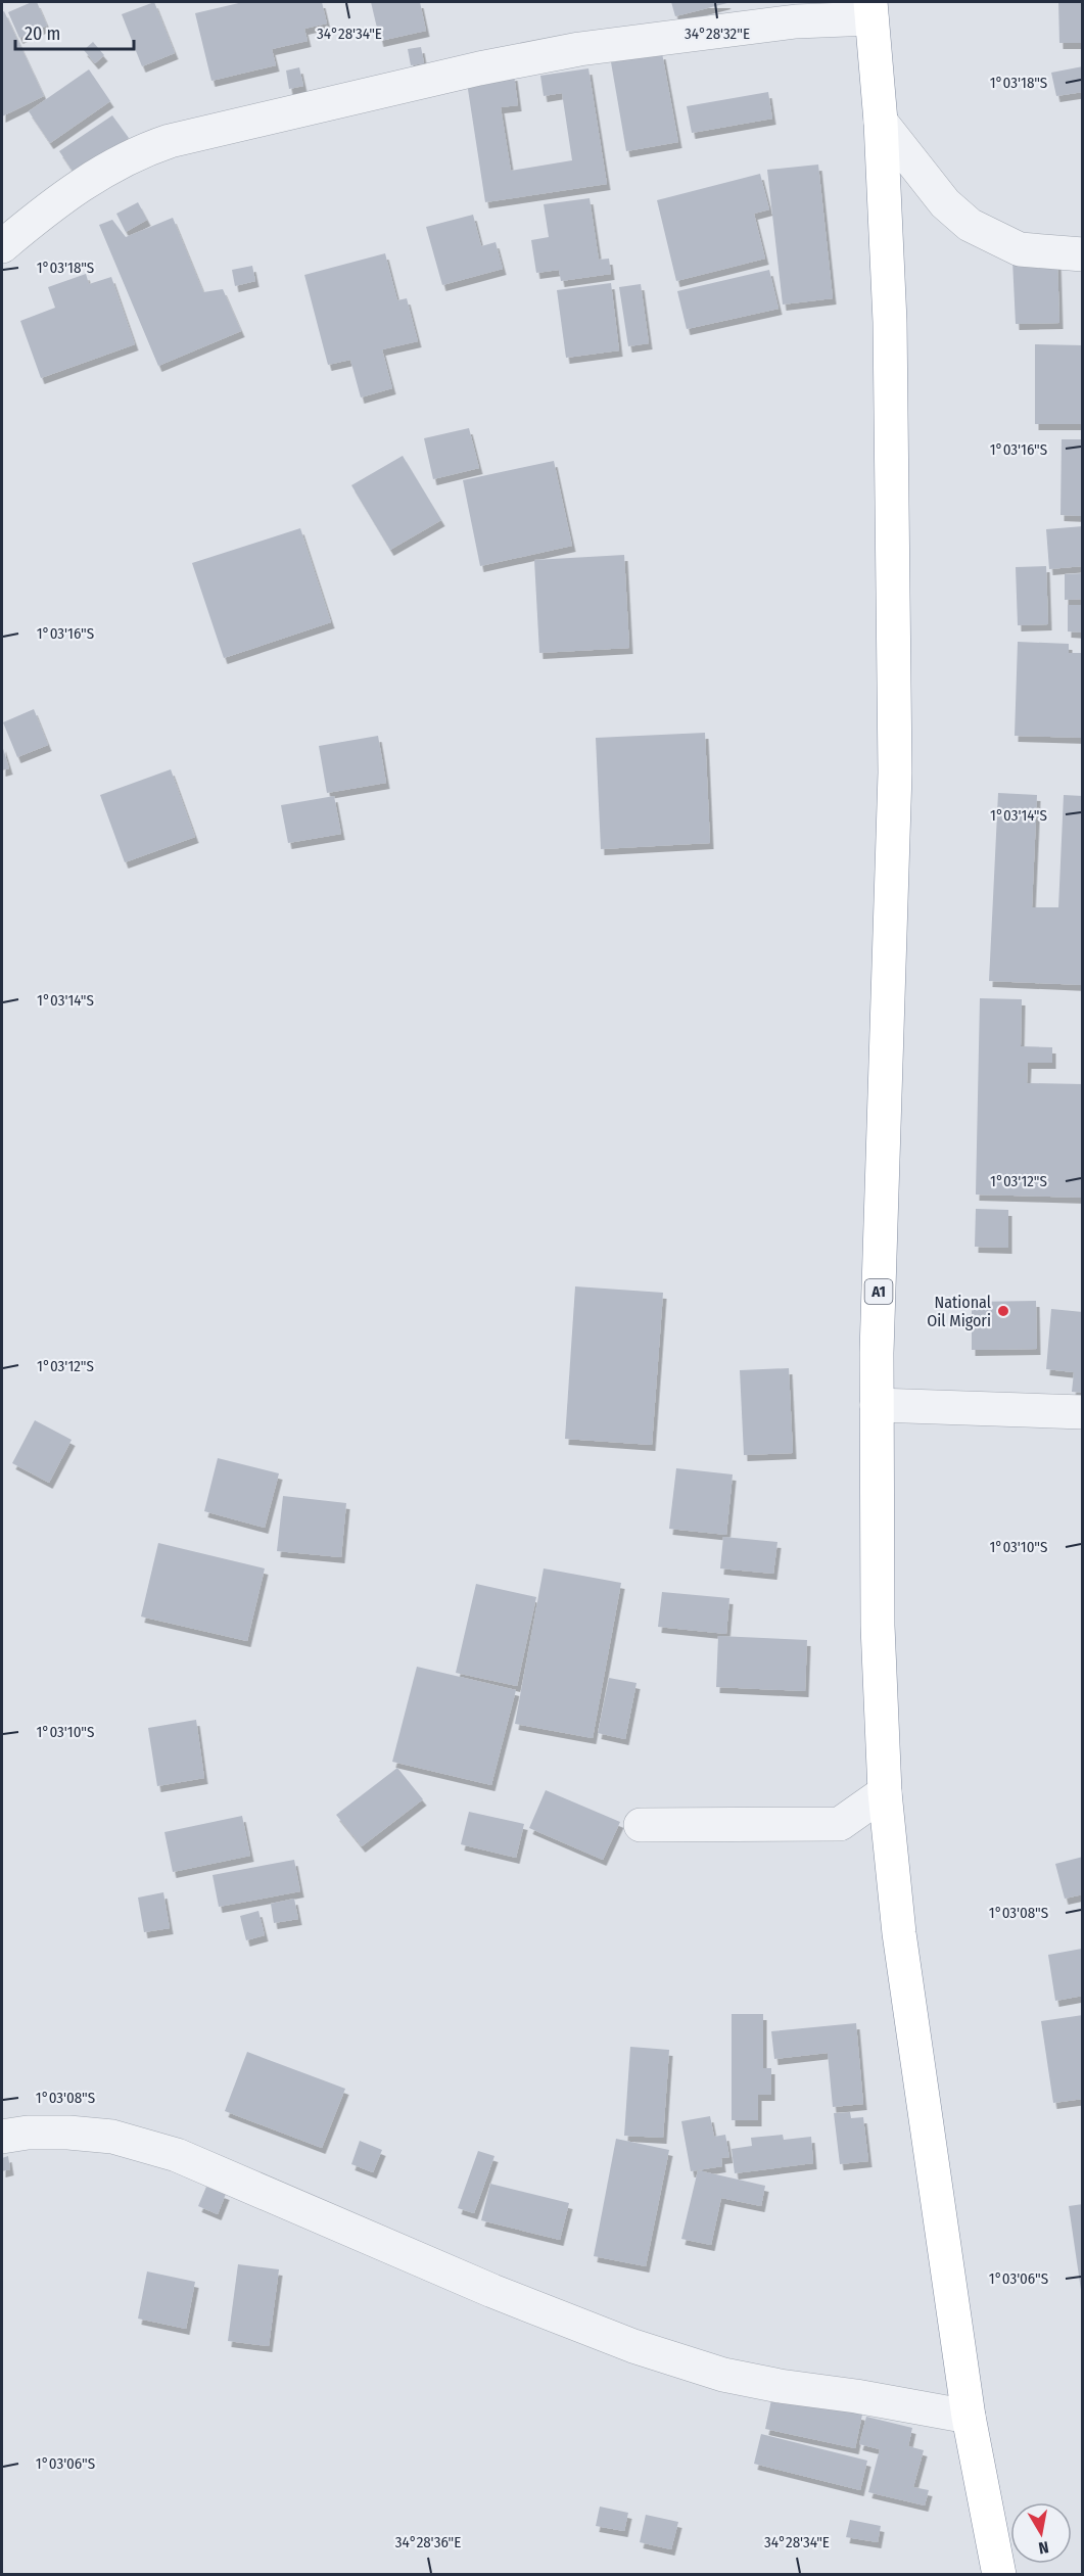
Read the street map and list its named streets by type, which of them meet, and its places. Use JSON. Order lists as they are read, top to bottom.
{
  "streets": {
    "highway": ["A1"]
  },
  "places": ["National Oil Migori"],
  "scale_bar": "20 m",
  "north": "bottom",
  "coordinates": [
    "34°28'34\"E",
    "34°28'32\"E",
    "1°03'18\"S",
    "1°03'16\"S",
    "1°03'14\"S",
    "1°03'12\"S",
    "1°03'10\"S",
    "1°03'08\"S",
    "1°03'06\"S",
    "34°28'36\"E"
  ]
}
